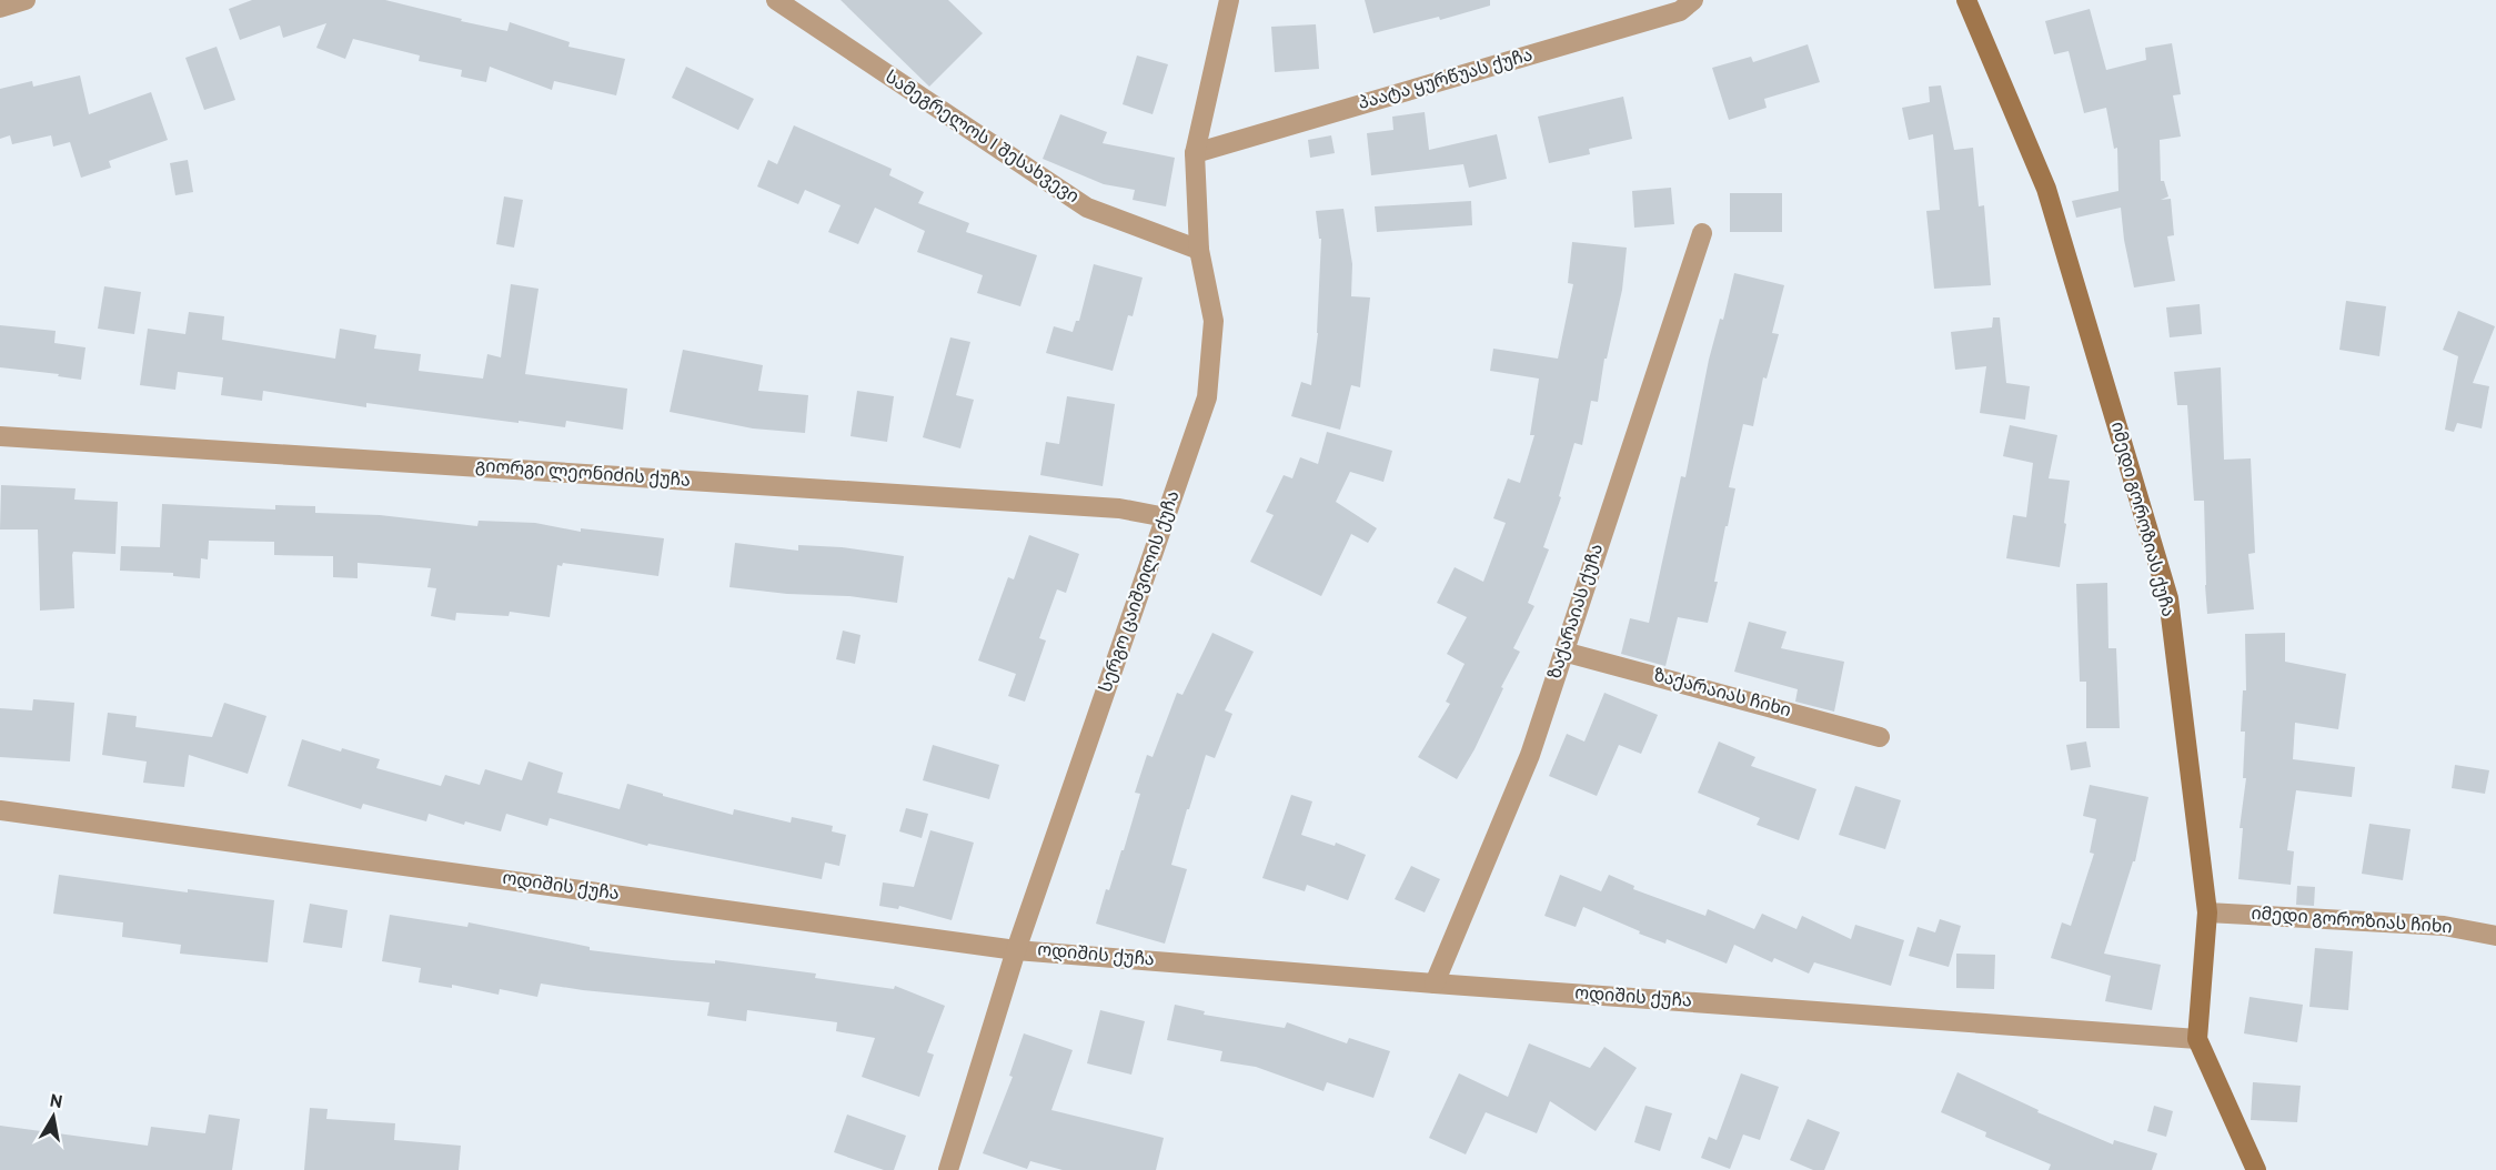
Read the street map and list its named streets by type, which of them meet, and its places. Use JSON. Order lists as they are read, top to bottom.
{
  "streets": {
    "street": [
      "პაატა ყურწუას ქუჩა",
      "სამეგრელოს I შესახვევი",
      "გიორგი ლეონიძის ქუჩა",
      "იმედი გოროზიას ქუჩა",
      "სერგო ცაიშვილის ქუჩა",
      "ზაქარაიას ქუჩა",
      "ზაქარაიას ჩიხი",
      "ოდიშის ქუჩა",
      "იმედი გოროზიას ჩიხი"
    ]
  },
  "crossings": [
    ["პაატა ყურწუას ქუჩა", "სერგო ცაიშვილის ქუჩა"],
    ["სამეგრელოს I შესახვევი", "სერგო ცაიშვილის ქუჩა"],
    ["გიორგი ლეონიძის ქუჩა", "სერგო ცაიშვილის ქუჩა"],
    ["იმედი გოროზიას ქუჩა", "ოდიშის ქუჩა"],
    ["იმედი გოროზიას ქუჩა", "იმედი გოროზიას ჩიხი"],
    ["სერგო ცაიშვილის ქუჩა", "ოდიშის ქუჩა"],
    ["ზაქარაიას ქუჩა", "ზაქარაიას ჩიხი"],
    ["ზაქარაიას ქუჩა", "ოდიშის ქუჩა"]
  ],
  "north": "top"
}
